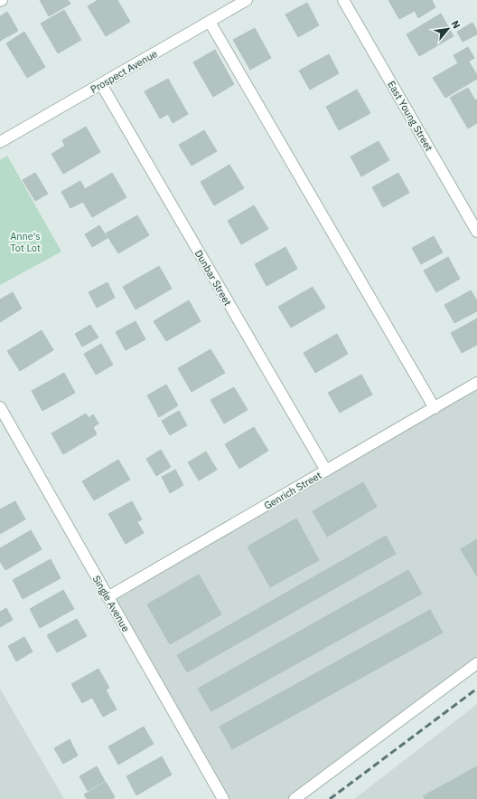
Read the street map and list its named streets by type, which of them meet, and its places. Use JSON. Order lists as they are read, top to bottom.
{
  "streets": {
    "street": [
      "Prospect Avenue",
      "East Young Street",
      "Dunbar Street",
      "Genrich Street",
      "Single Avenue"
    ]
  },
  "crossings": [
    ["Prospect Avenue", "Dunbar Street"],
    ["Dunbar Street", "Genrich Street"],
    ["Genrich Street", "Single Avenue"]
  ],
  "parks": ["Anne's Tot Lot"],
  "north": "top right"
}
